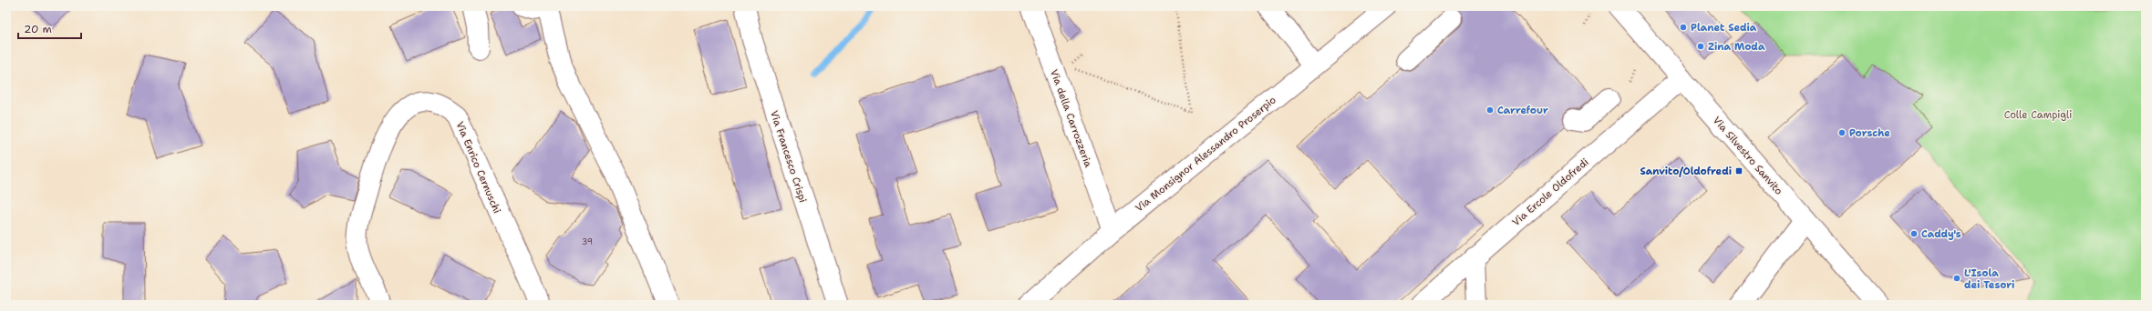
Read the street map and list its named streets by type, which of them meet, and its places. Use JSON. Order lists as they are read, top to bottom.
{
  "streets": {
    "street": [
      "Via della Carrozzeria",
      "Via Monsignor Alessandro Proserpio",
      "Via Silvestro Sanvito",
      "Via Francesco Crispi",
      "Via Enrico Cernuschi",
      "Via Ercole Oldofredi"
    ]
  },
  "crossings": [
    ["Via della Carrozzeria", "Via Monsignor Alessandro Proserpio"],
    ["Via Silvestro Sanvito", "Via Ercole Oldofredi"]
  ],
  "parks": ["Colle Campigli"],
  "places": {
    "other": [
      "Planet Sedia",
      "Zina Moda",
      "Carrefour",
      "Porsche",
      "Caddy's",
      "L'Isola dei Tesori"
    ],
    "transit": ["Sanvito/Oldofredi"]
  },
  "house_numbers": ["39"],
  "scale_bar": "20 m"
}
